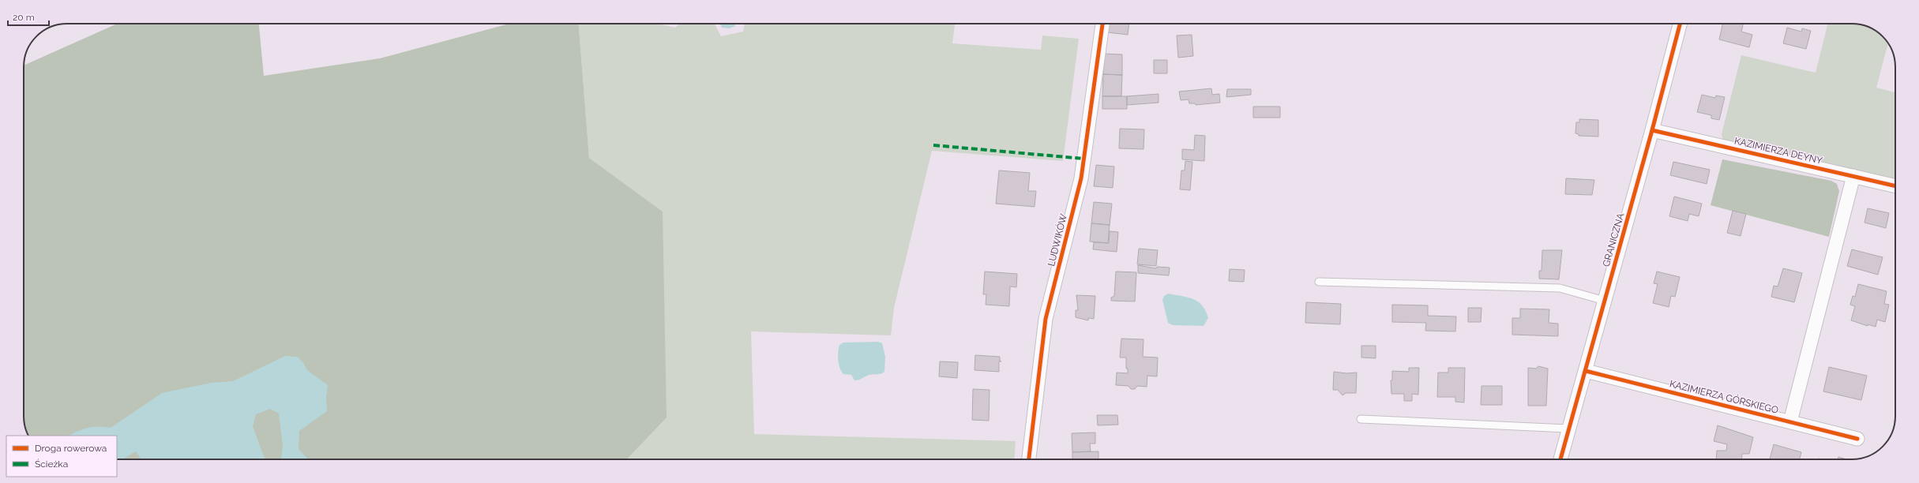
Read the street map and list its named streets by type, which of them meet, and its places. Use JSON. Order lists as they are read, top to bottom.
{
  "streets": {
    "street": [
      "KAZIMIERZA DEYNY",
      "LUDWIKÓW",
      "GRANICZNA",
      "KAZIMIERZA GÓRSKIEGO"
    ]
  },
  "crossings": [
    ["KAZIMIERZA DEYNY", "GRANICZNA"],
    ["KAZIMIERZA DEYNY", "KAZIMIERZA GÓRSKIEGO"],
    ["GRANICZNA", "KAZIMIERZA GÓRSKIEGO"]
  ],
  "legend": ["Droga rowerowa", "Ścieżka"],
  "scale_bar": "20 m"
}
